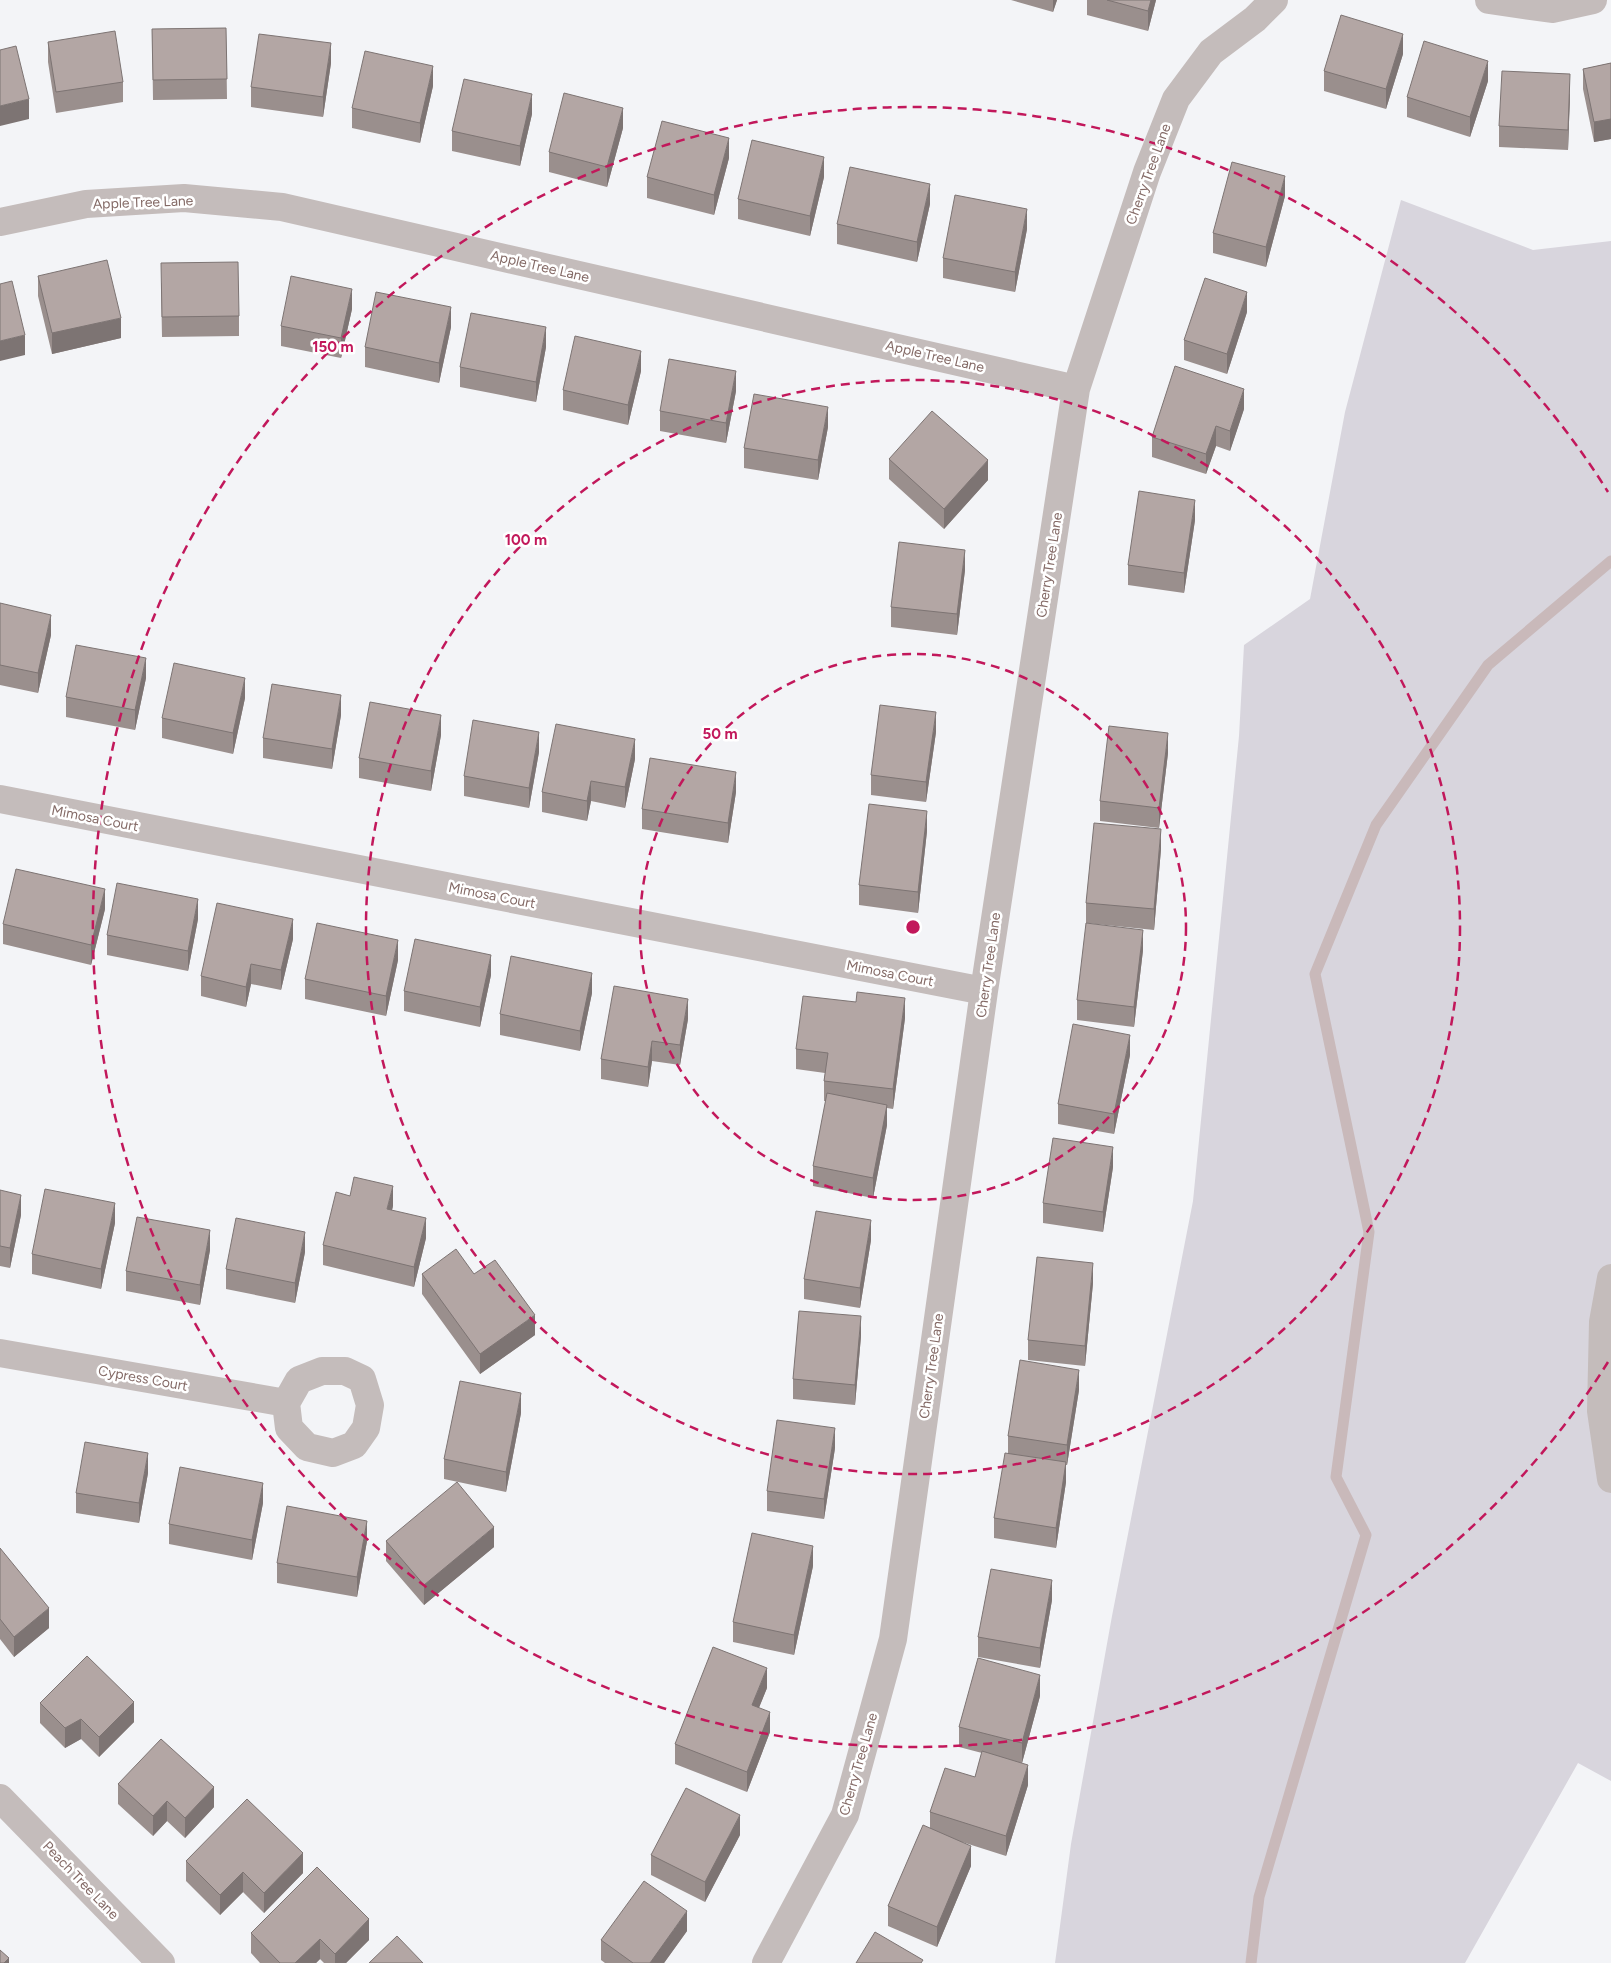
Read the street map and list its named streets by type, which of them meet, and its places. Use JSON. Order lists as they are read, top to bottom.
{
  "streets": {
    "street": [
      "Cherry Tree Lane",
      "Apple Tree Lane",
      "Mimosa Court",
      "Cypress Court",
      "Peach Tree Lane"
    ]
  },
  "crossings": [
    ["Cherry Tree Lane", "Apple Tree Lane"],
    ["Cherry Tree Lane", "Mimosa Court"]
  ],
  "rings": ["150 m", "100 m", "50 m"]
}
